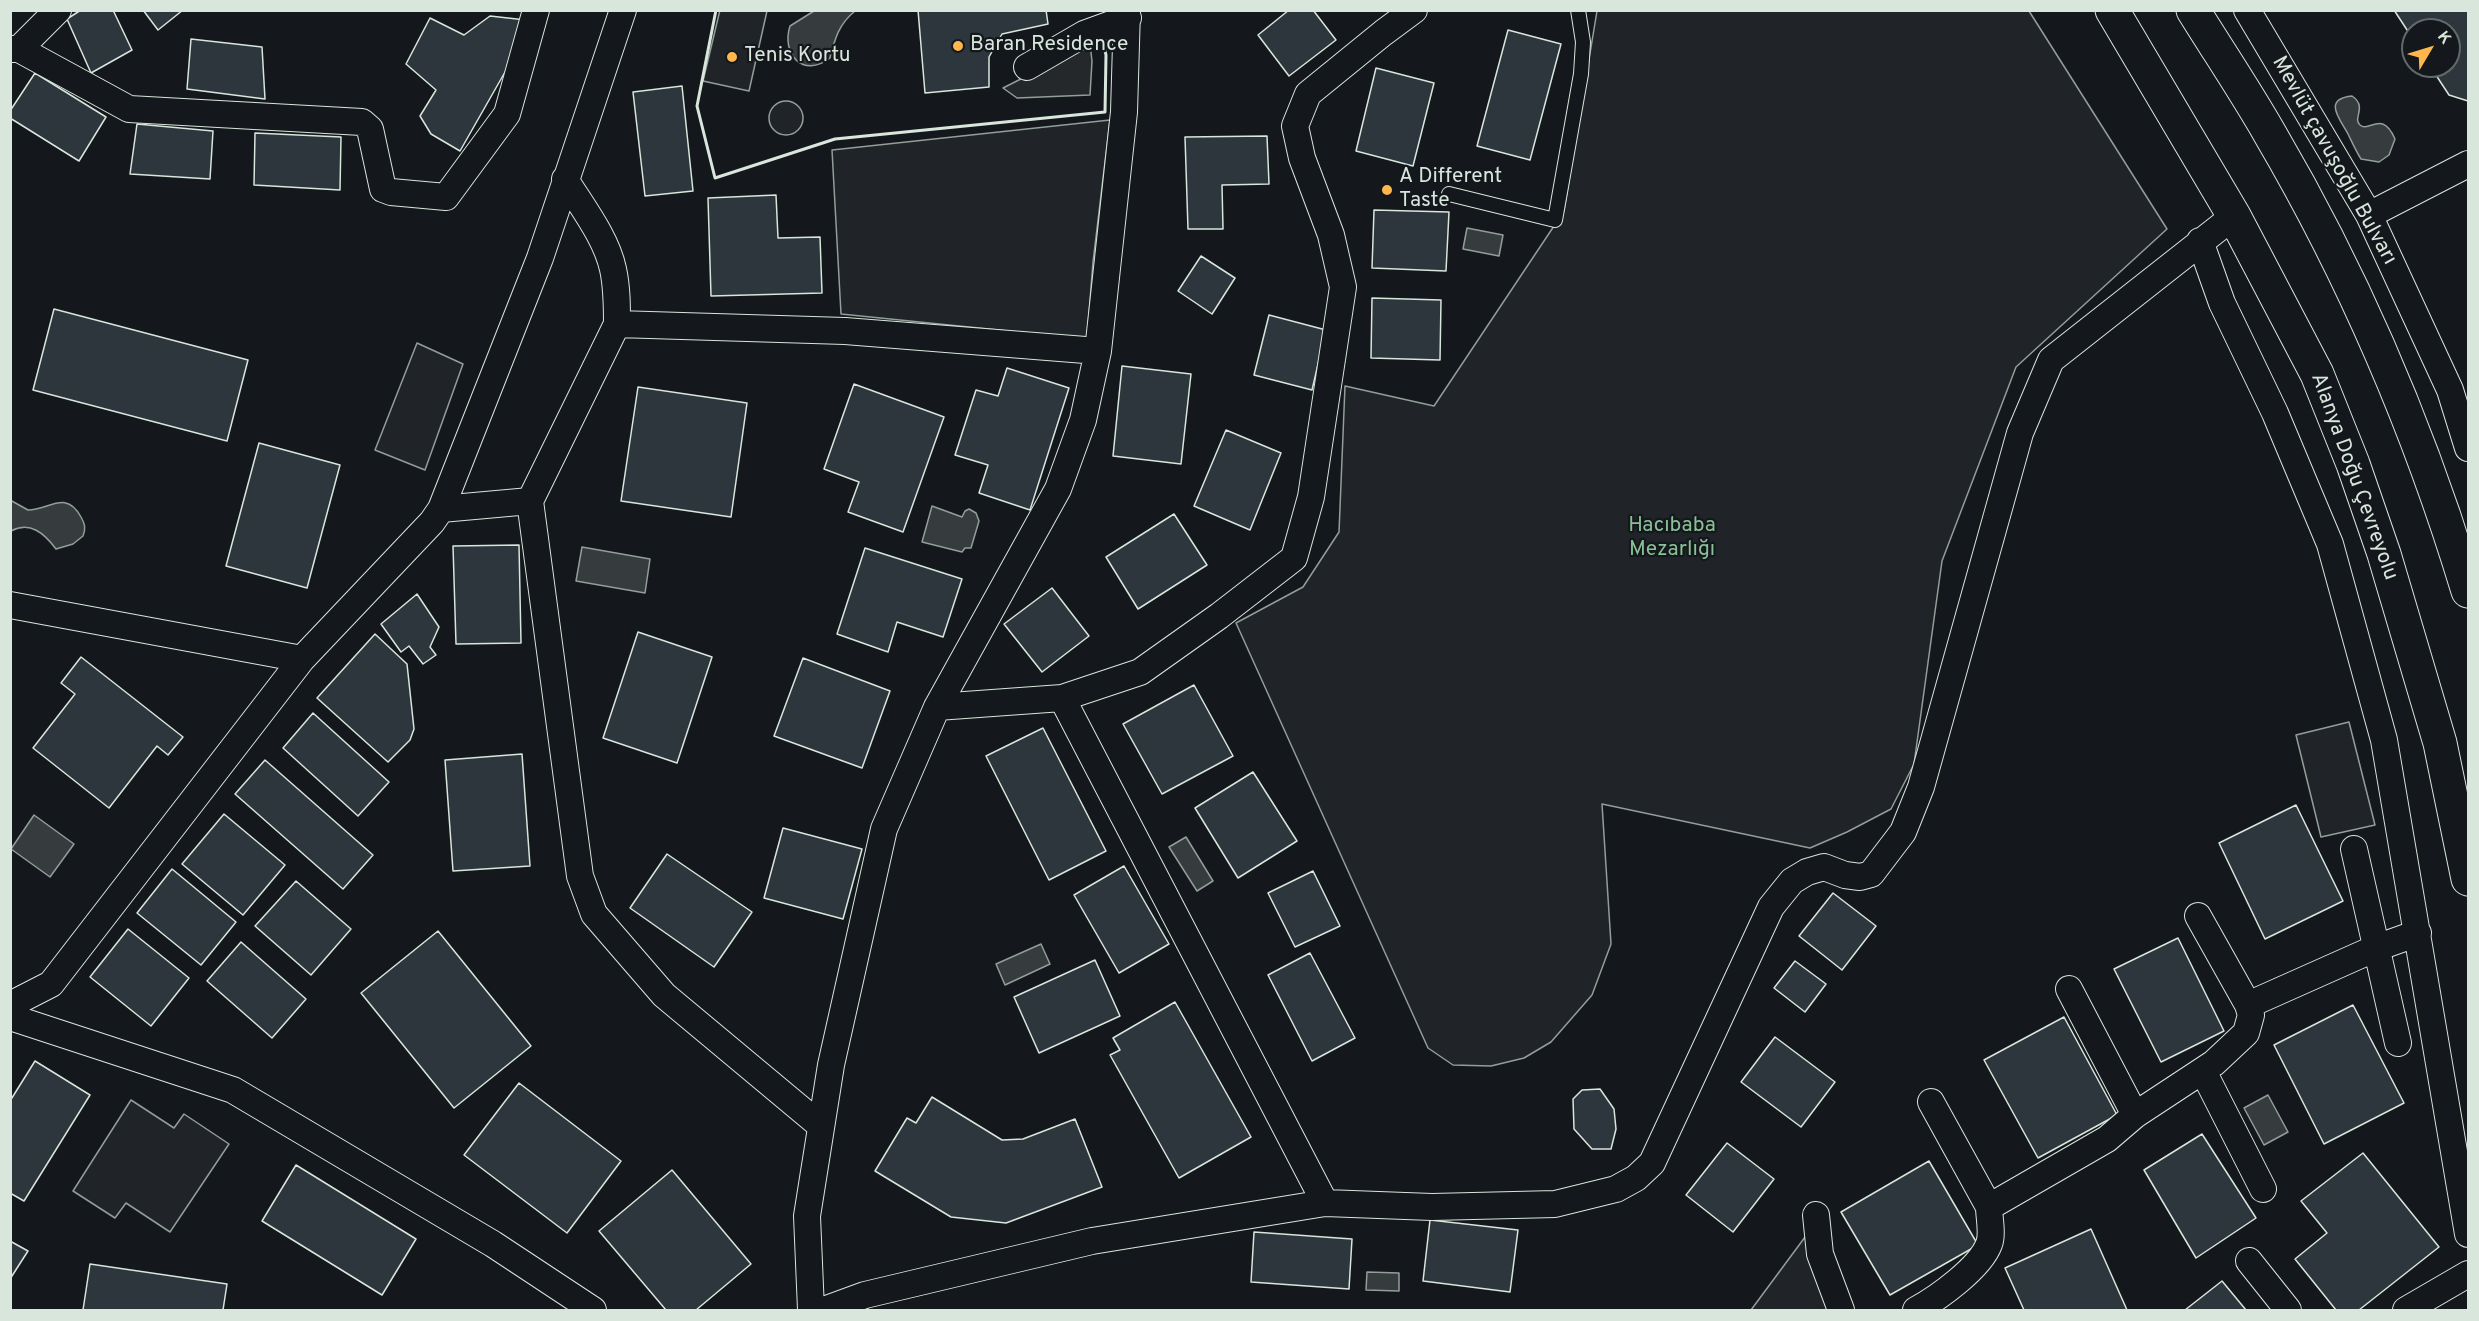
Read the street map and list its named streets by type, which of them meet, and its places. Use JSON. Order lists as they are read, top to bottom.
{
  "streets": {
    "highway": ["Alanya Doğu Çevreyolu"],
    "street": ["Mevlüt çavuşoğlu Bulvarı"]
  },
  "parks": ["Hacıbaba Mezarlığı"],
  "places": ["Baran Residence", "Tenis Kortu", "A Different Taste"],
  "north": "top right"
}
